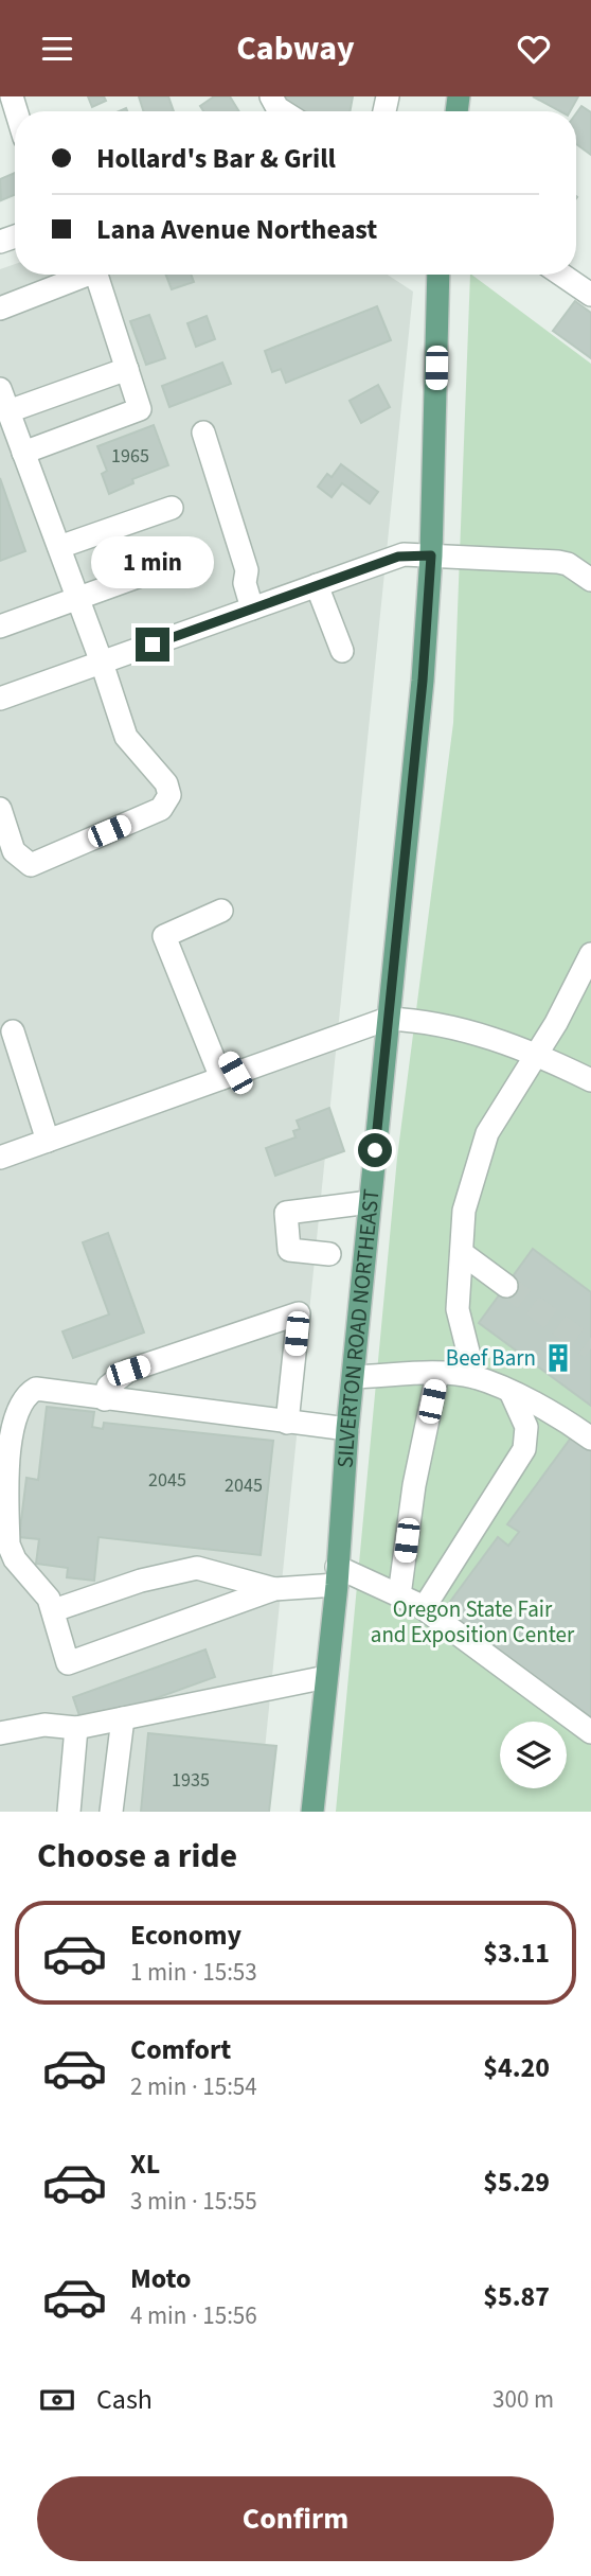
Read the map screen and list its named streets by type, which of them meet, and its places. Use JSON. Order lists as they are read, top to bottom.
{
  "streets": {
    "main road": ["SILVERTON ROAD NORTHEAST"]
  },
  "parks": ["Oregon State Fair and Exposition Center"],
  "places": {
    "building": ["Beef Barn"]
  },
  "house_numbers": [
    "1965",
    "2045",
    "2045",
    "1935"
  ],
  "page": {
    "header": "Cabway",
    "banner": ["Hollard's Bar & Grill", "Lana Avenue Northeast"],
    "bubble": "1 min",
    "heading": "Choose a ride",
    "list": [
      {
        "name": "Economy",
        "note": "1 min · 15:53",
        "value": "$3.11"
      },
      {
        "name": "Comfort",
        "note": "2 min · 15:54",
        "value": "$4.20"
      },
      {
        "name": "XL",
        "note": "3 min · 15:55",
        "value": "$5.29"
      },
      {
        "name": "Moto",
        "note": "4 min · 15:56",
        "value": "$5.87"
      }
    ],
    "pay": ["Cash", "300 m"],
    "buttons": "Confirm"
  }
}
